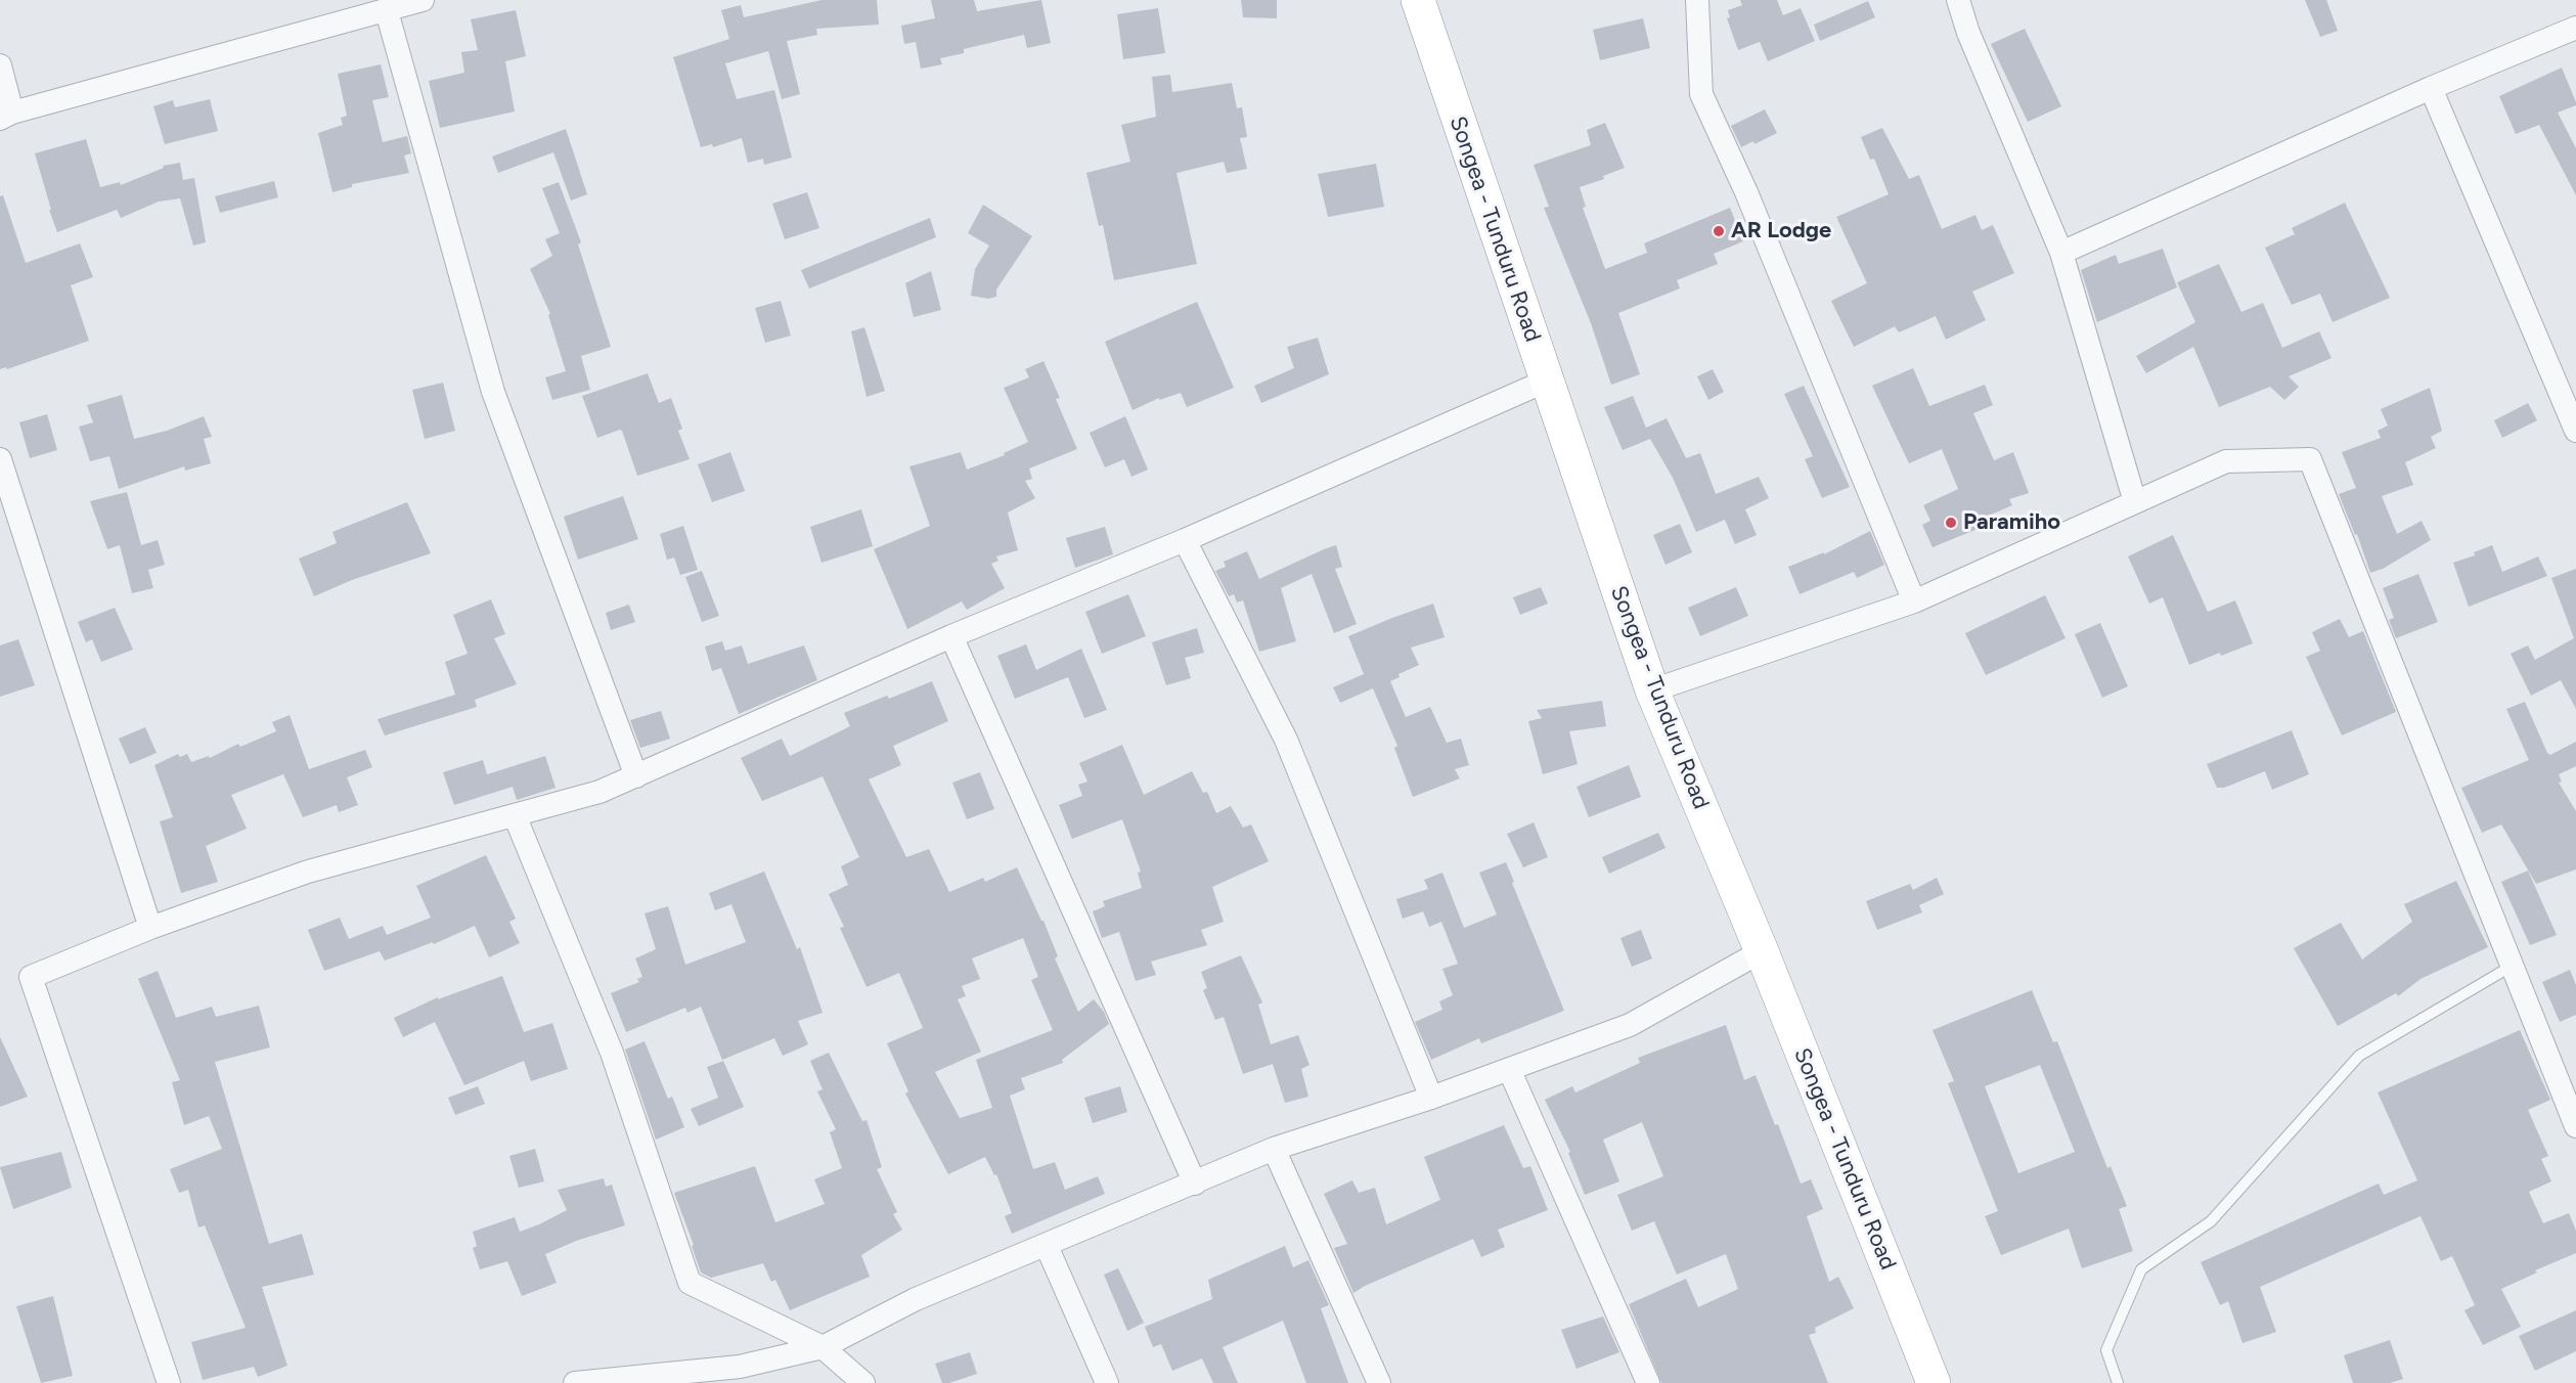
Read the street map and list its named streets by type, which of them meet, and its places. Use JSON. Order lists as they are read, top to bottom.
{
  "streets": {
    "highway": ["Songea - Tunduru Road"]
  },
  "places": ["AR Lodge", "Paramiho"]
}
